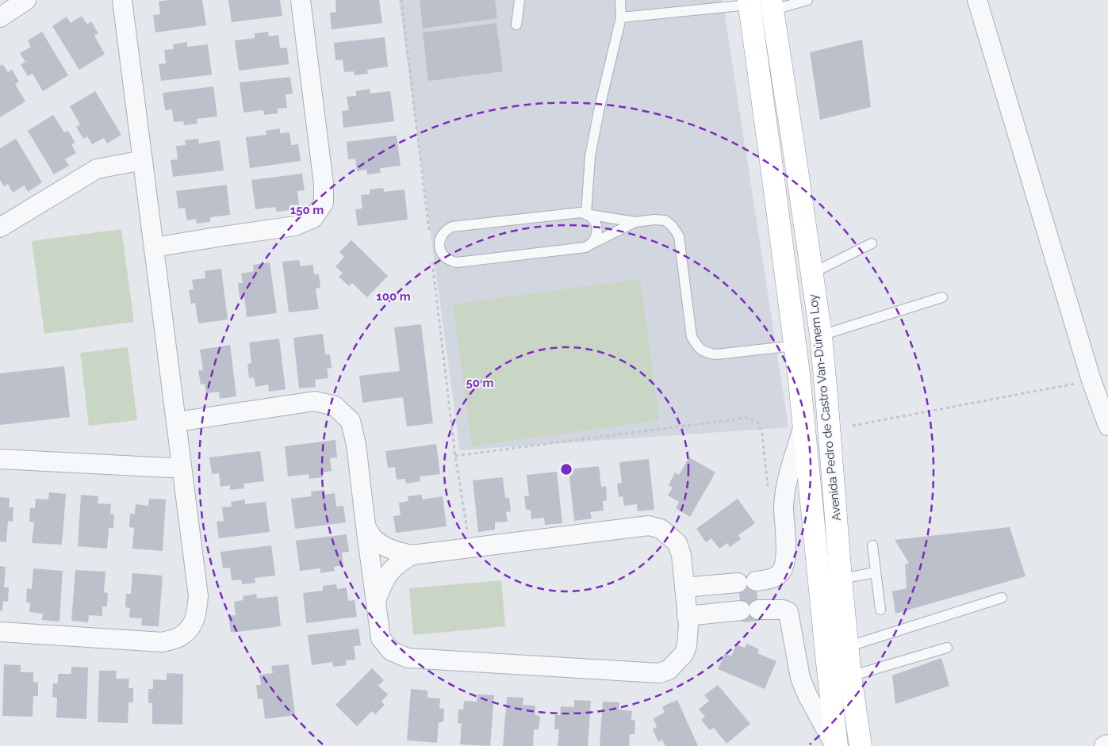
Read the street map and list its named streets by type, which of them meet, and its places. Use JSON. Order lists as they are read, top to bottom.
{
  "streets": {
    "highway": ["Avenida Pedro de Castro Van-Dúnem Loy"]
  },
  "rings": ["150 m", "100 m", "50 m"]
}
